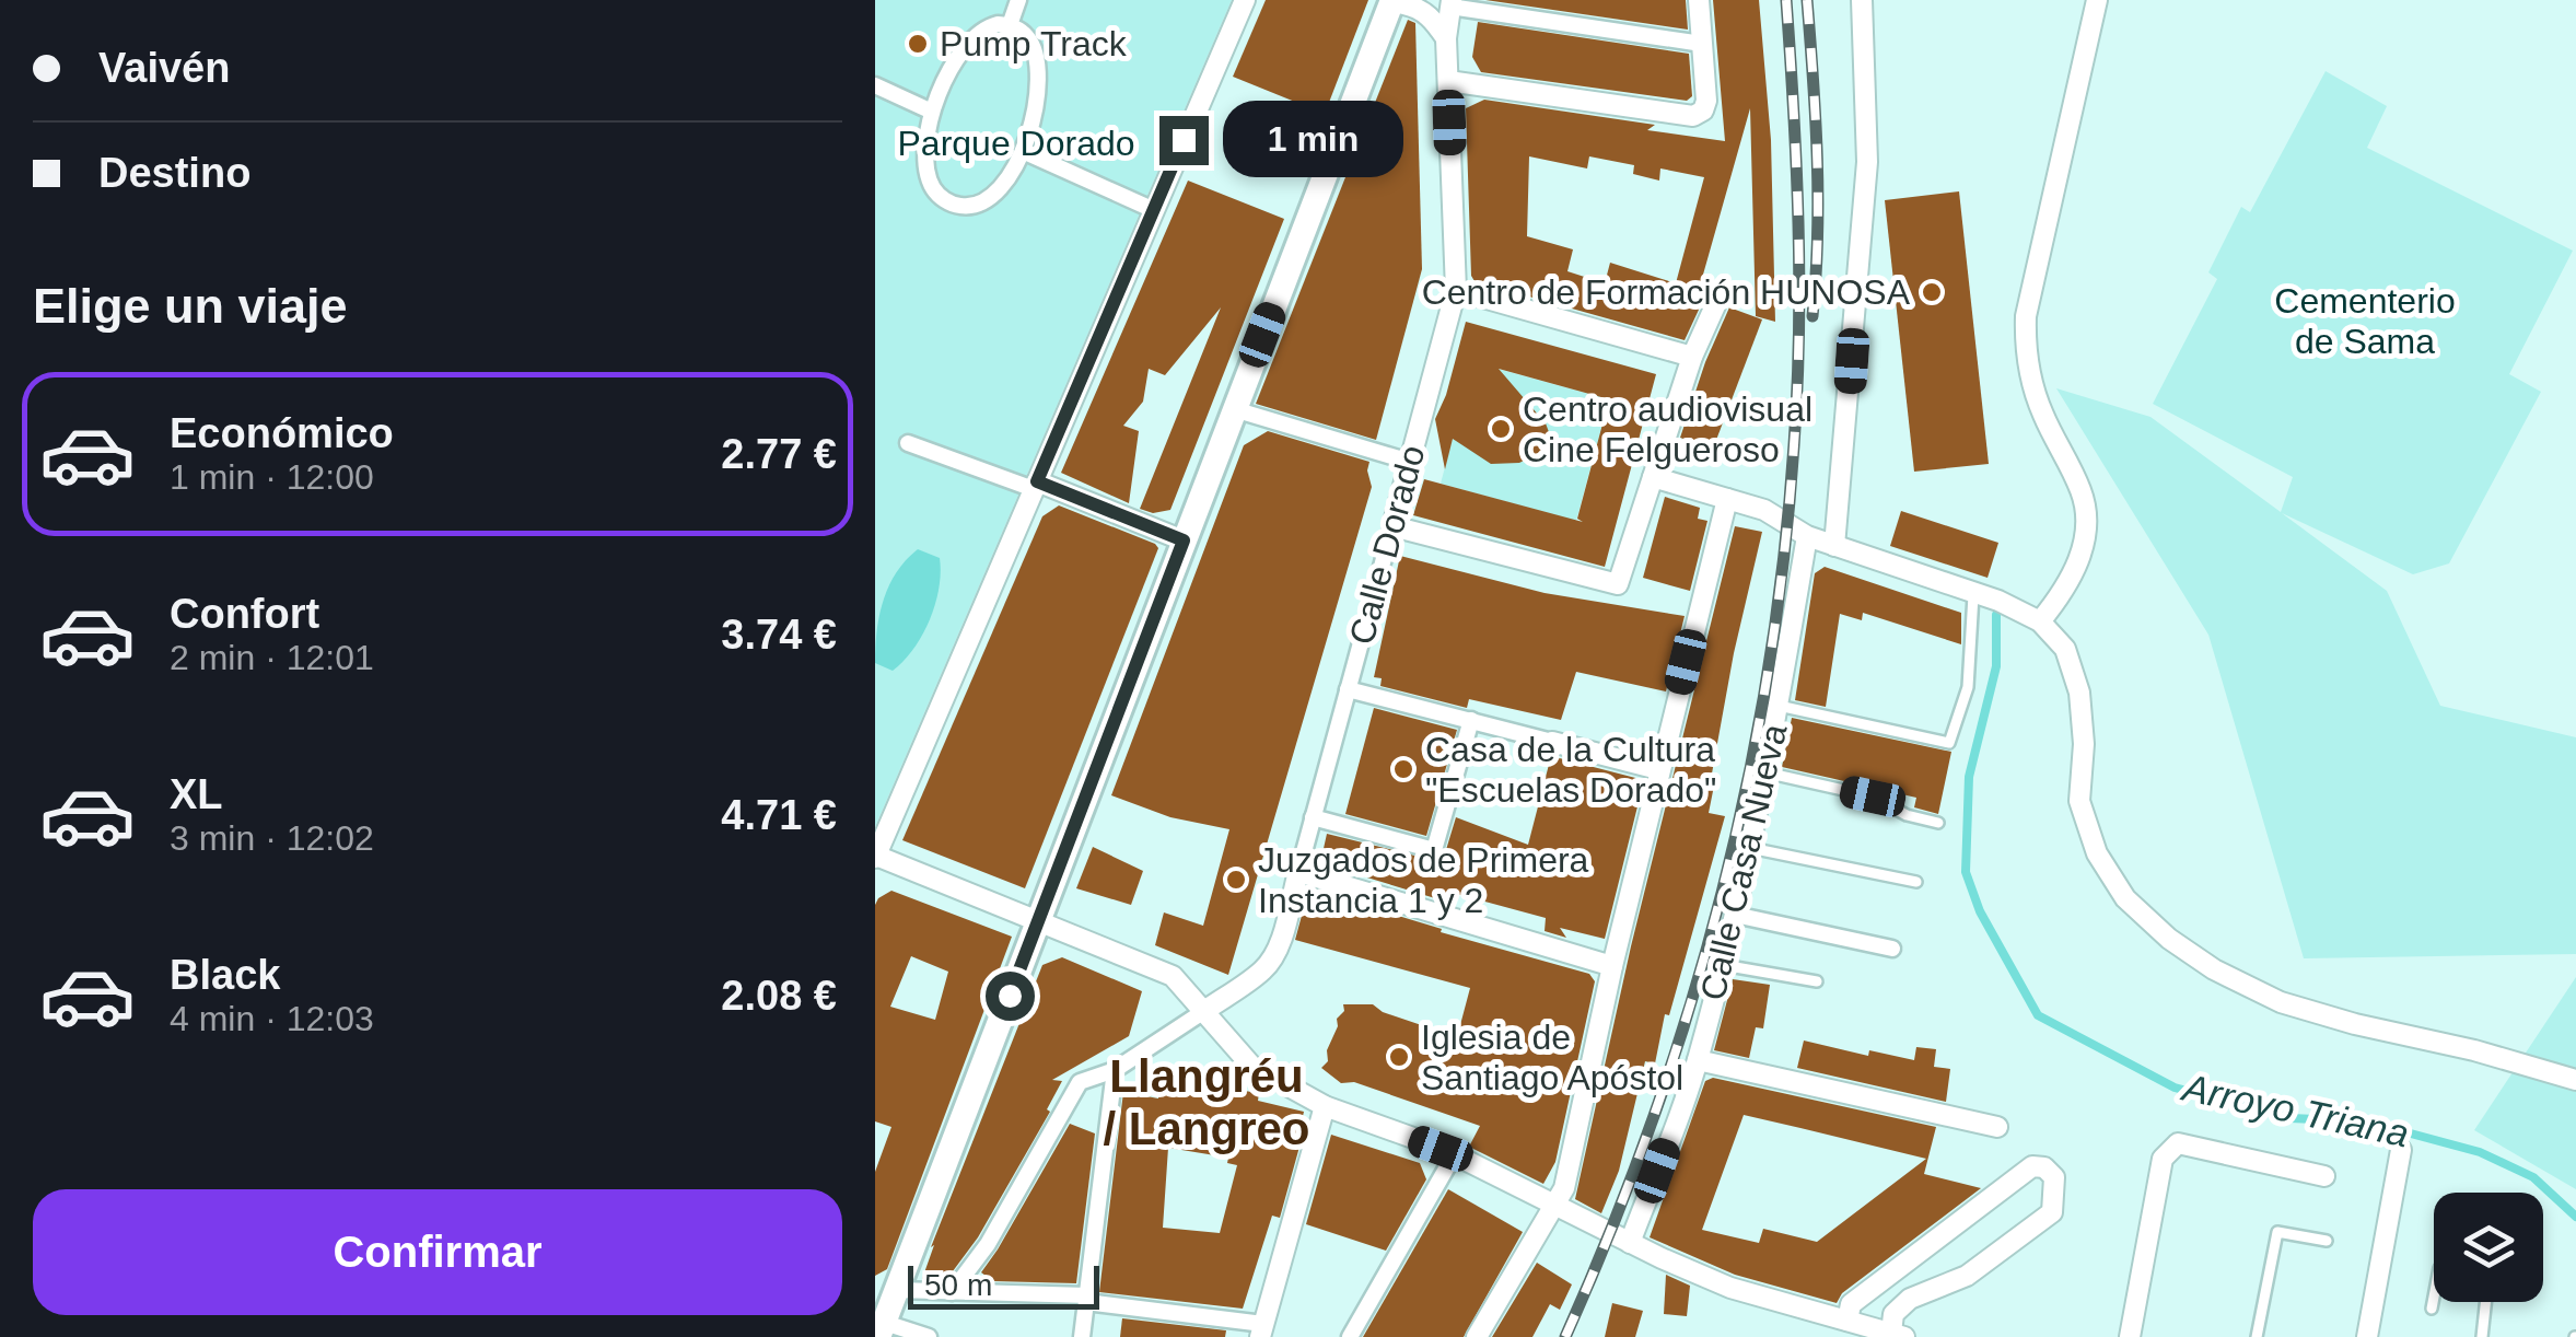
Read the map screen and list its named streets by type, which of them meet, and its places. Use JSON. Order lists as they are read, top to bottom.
{
  "streets": {
    "street": ["Calle Dorado", "Calle Casa Nueva"]
  },
  "districts": ["Llangréu / Langreo"],
  "water": ["Arroyo Triana"],
  "parks": ["Parque Dorado", "Cementerio de Sama"],
  "places": [
    "Pump Track",
    "Centro de Formación HUNOSA",
    "Centro audiovisual Cine Felgueroso",
    "Casa de la Cultura \"Escuelas Dorado\"",
    "Juzgados de Primera Instancia 1 y 2",
    "Iglesia de Santiago Apóstol"
  ],
  "scale_bar": "50 m",
  "page": {
    "banner": ["Vaivén", "Destino"],
    "bubble": "1 min",
    "heading": "Elige un viaje",
    "list": [
      {
        "name": "Económico",
        "note": "1 min · 12:00",
        "value": "2.77 €"
      },
      {
        "name": "Confort",
        "note": "2 min · 12:01",
        "value": "3.74 €"
      },
      {
        "name": "XL",
        "note": "3 min · 12:02",
        "value": "4.71 €"
      },
      {
        "name": "Black",
        "note": "4 min · 12:03",
        "value": "2.08 €"
      }
    ],
    "buttons": "Confirmar",
    "scale": "50 m"
  }
}
